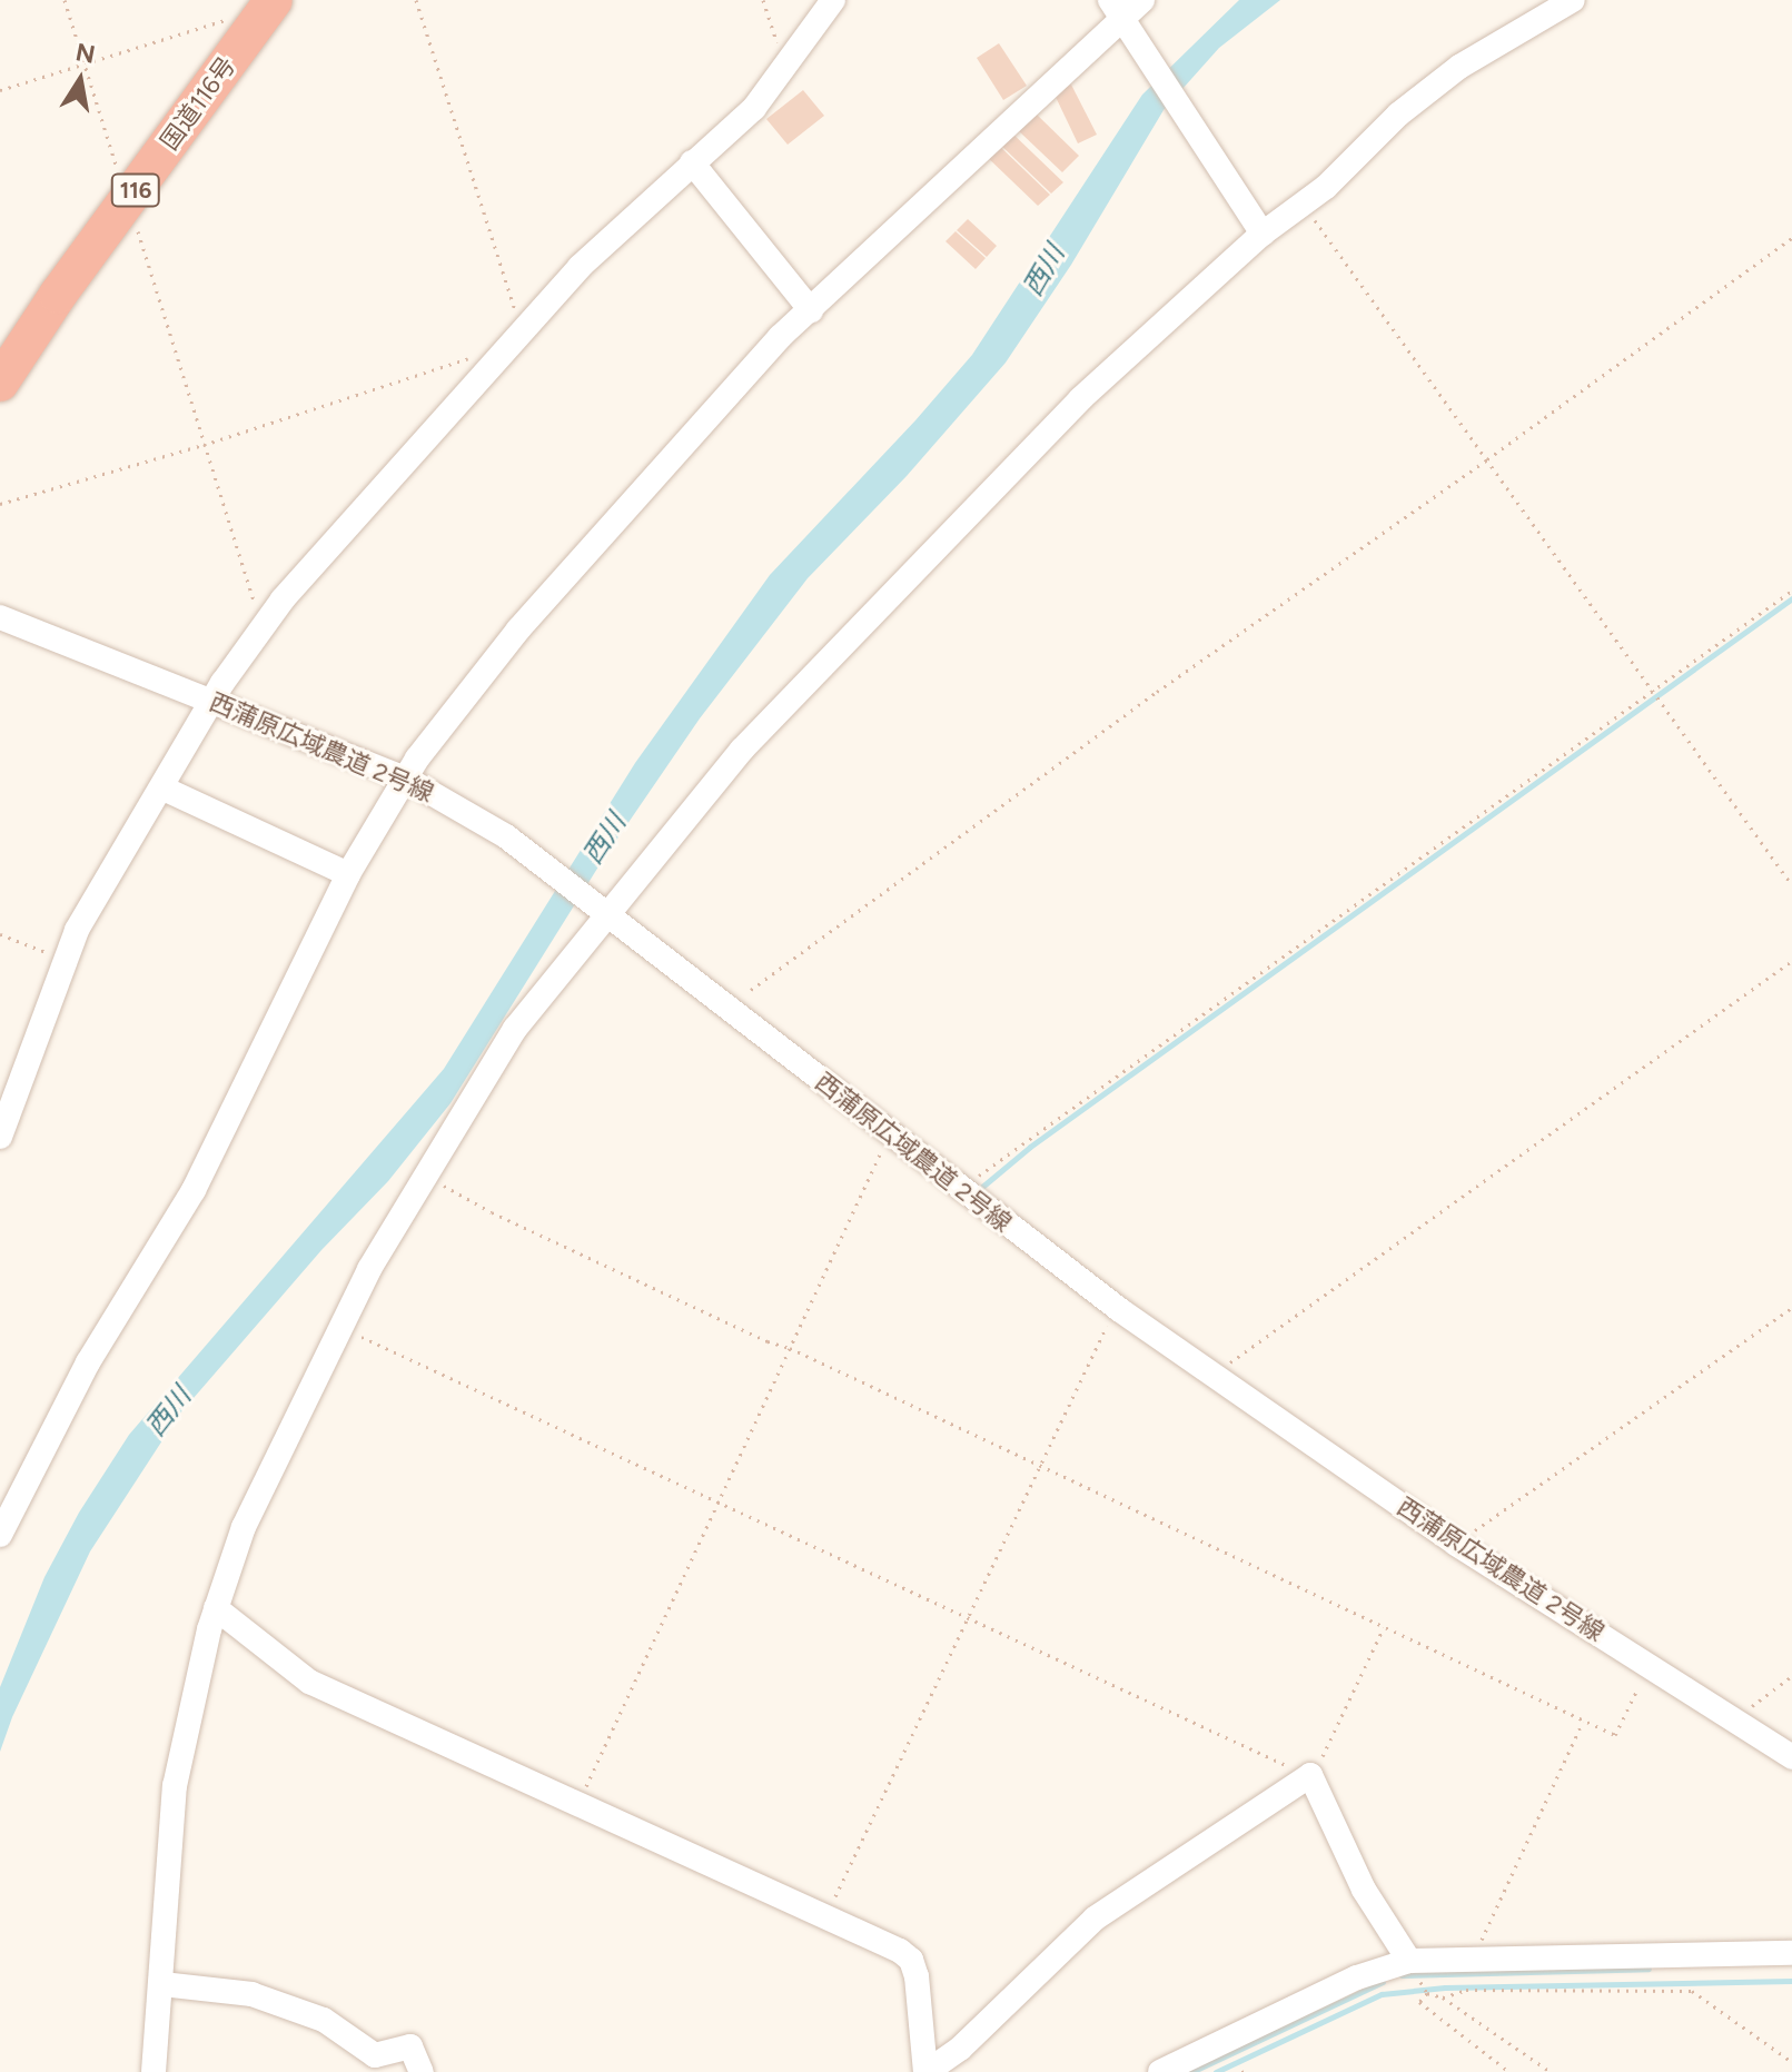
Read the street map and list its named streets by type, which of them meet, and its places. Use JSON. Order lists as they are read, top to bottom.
{
  "streets": {
    "highway": ["国道116号", "116"],
    "street": ["西蒲原広域農道 2号線"]
  },
  "water": ["西川"],
  "north": "top"
}
